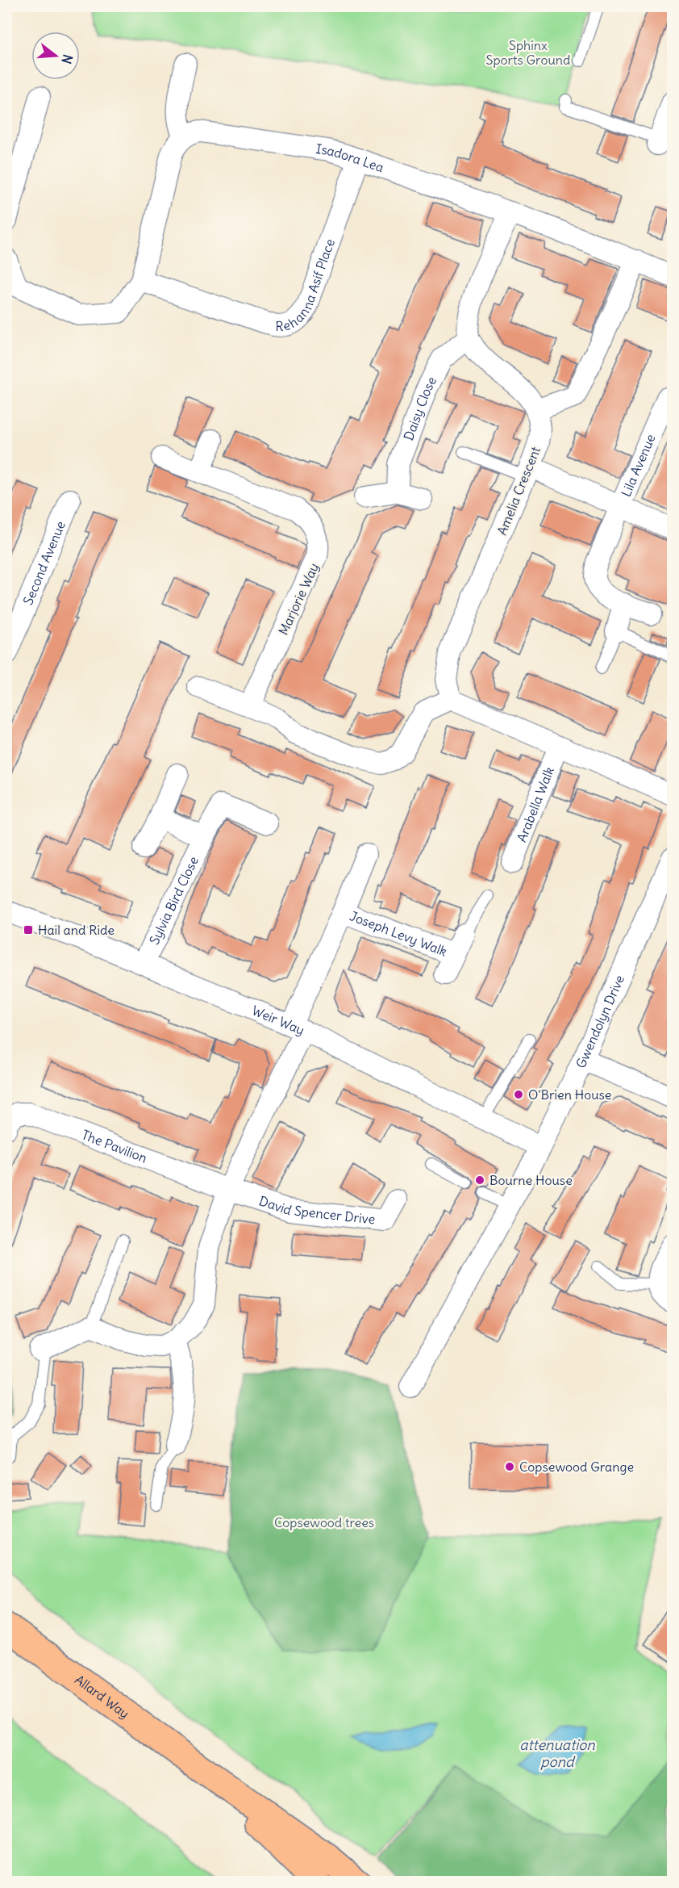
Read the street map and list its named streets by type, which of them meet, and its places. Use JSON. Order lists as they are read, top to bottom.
{
  "streets": {
    "main road": ["Allard Way"],
    "street": [
      "Isadora Lea",
      "Rehanna Asif Place",
      "Daisy Close",
      "Lila Avenue",
      "Amelia Crescent",
      "Second Avenue",
      "Marjorie Way",
      "Arabella Walk",
      "Sylvia Bird Close",
      "Joseph Levy Walk",
      "Weir Way",
      "Gwendolyn Drive",
      "The Pavilion",
      "David Spencer Drive"
    ]
  },
  "crossings": [
    ["Isadora Lea", "Rehanna Asif Place"],
    ["Daisy Close", "Amelia Crescent"],
    ["Lila Avenue", "Amelia Crescent"],
    ["Sylvia Bird Close", "Weir Way"],
    ["Joseph Levy Walk", "Weir Way"],
    ["Weir Way", "Gwendolyn Drive"],
    ["The Pavilion", "David Spencer Drive"]
  ],
  "water": ["attenuation pond"],
  "parks": ["Sphinx Sports Ground", "Copsewood trees"],
  "places": {
    "transit": ["Hail and Ride"],
    "other": ["O'Brien House", "Bourne House", "Copsewood Grange"]
  },
  "north": "right"
}
